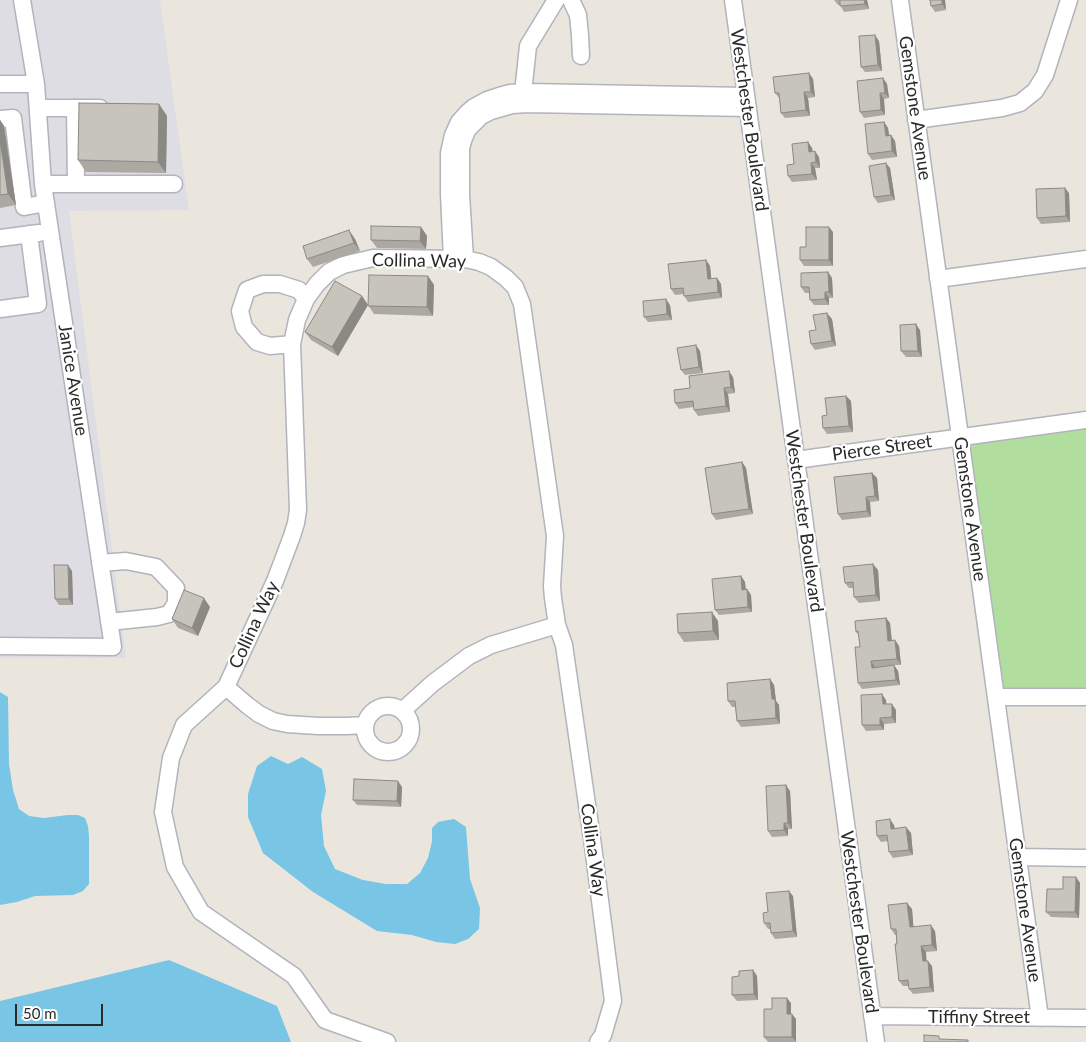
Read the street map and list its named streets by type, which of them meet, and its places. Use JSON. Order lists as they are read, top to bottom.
{
  "streets": {
    "street": [
      "Gemstone Avenue",
      "Westchester Boulevard",
      "Collina Way",
      "Janice Avenue",
      "Pierce Street",
      "Tiffiny Street"
    ]
  },
  "crossings": [
    ["Gemstone Avenue", "Pierce Street"],
    ["Gemstone Avenue", "Tiffiny Street"],
    ["Westchester Boulevard", "Pierce Street"],
    ["Westchester Boulevard", "Tiffiny Street"]
  ],
  "scale_bar": "50 m"
}
